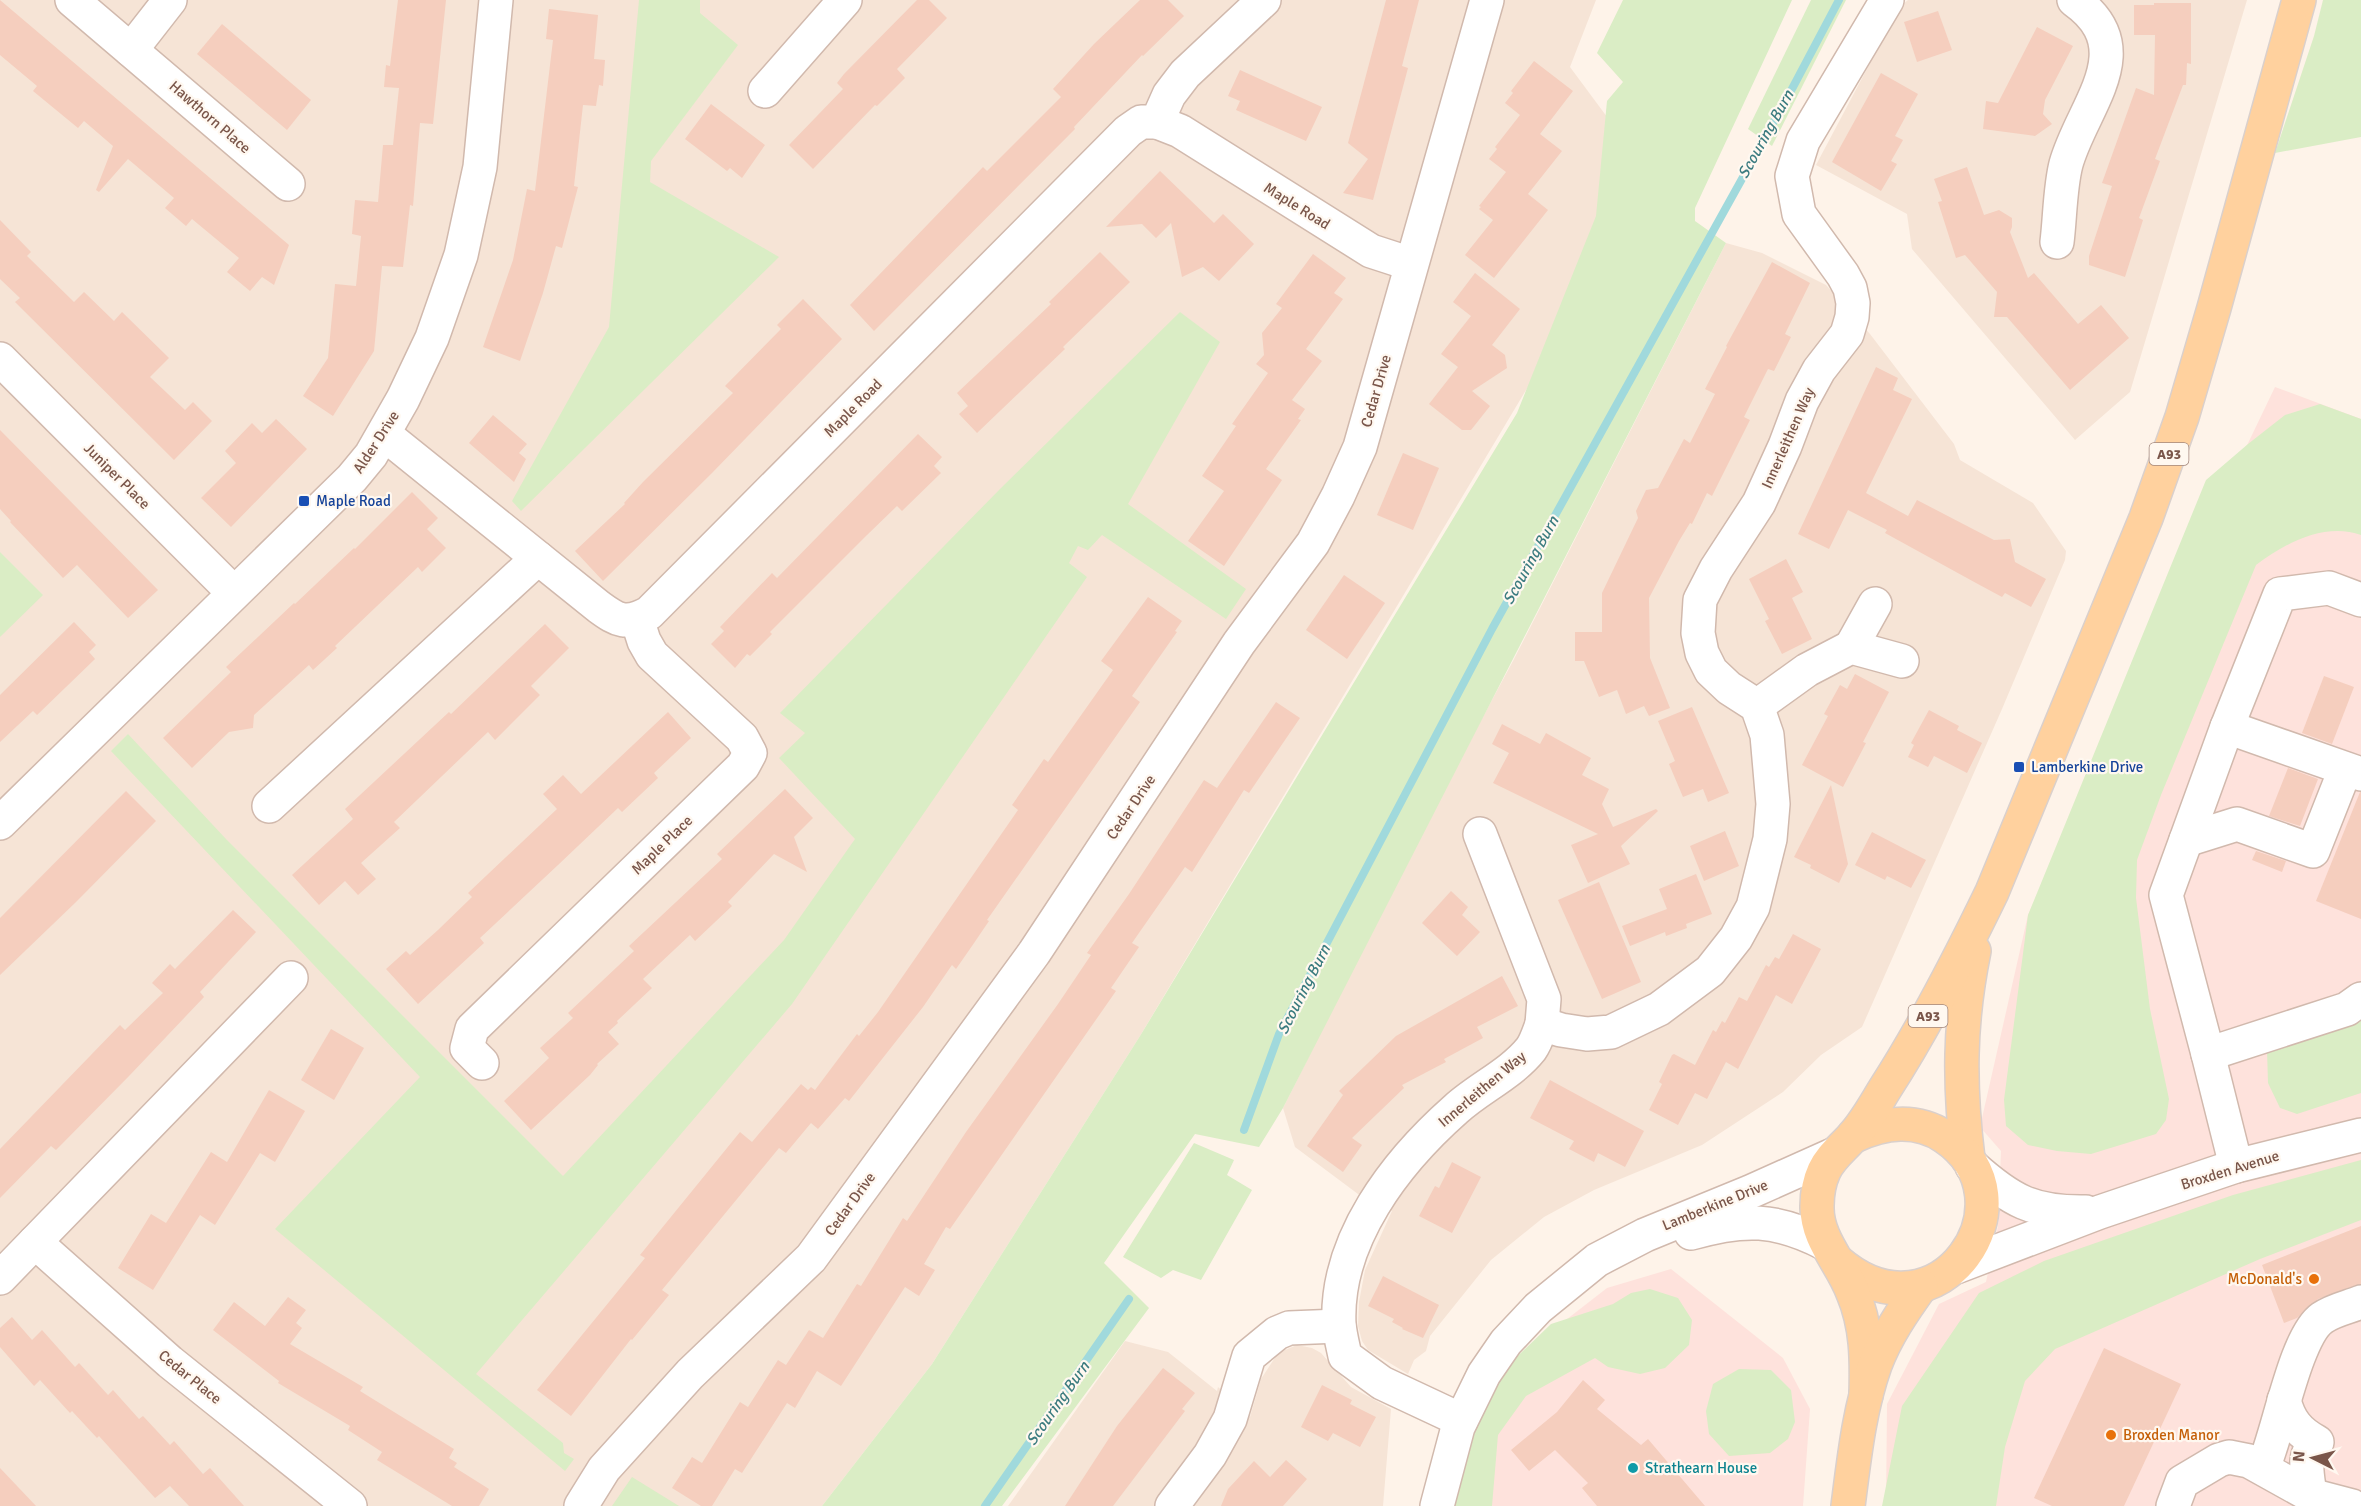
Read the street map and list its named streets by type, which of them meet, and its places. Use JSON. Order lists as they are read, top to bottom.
{
  "streets": {
    "main road": ["A93"],
    "street": [
      "Hawthorn Place",
      "Maple Road",
      "Cedar Drive",
      "Innerleithen Way",
      "Alder Drive",
      "Juniper Place",
      "Maple Place",
      "Broxden Avenue",
      "Lamberkine Drive",
      "Cedar Place"
    ]
  },
  "crossings": [
    ["Maple Road", "Cedar Drive"],
    ["Maple Road", "Maple Place"],
    ["Innerleithen Way", "Lamberkine Drive"],
    ["Alder Drive", "Juniper Place"],
    ["A93", "Broxden Avenue"],
    ["A93", "Lamberkine Drive"],
    ["Broxden Avenue", "Lamberkine Drive"]
  ],
  "water": ["Scouring Burn"],
  "places": {
    "transit": ["Maple Road", "Lamberkine Drive"],
    "other": ["McDonald's", "Broxden Manor", "Strathearn House"]
  },
  "north": "left"
}
